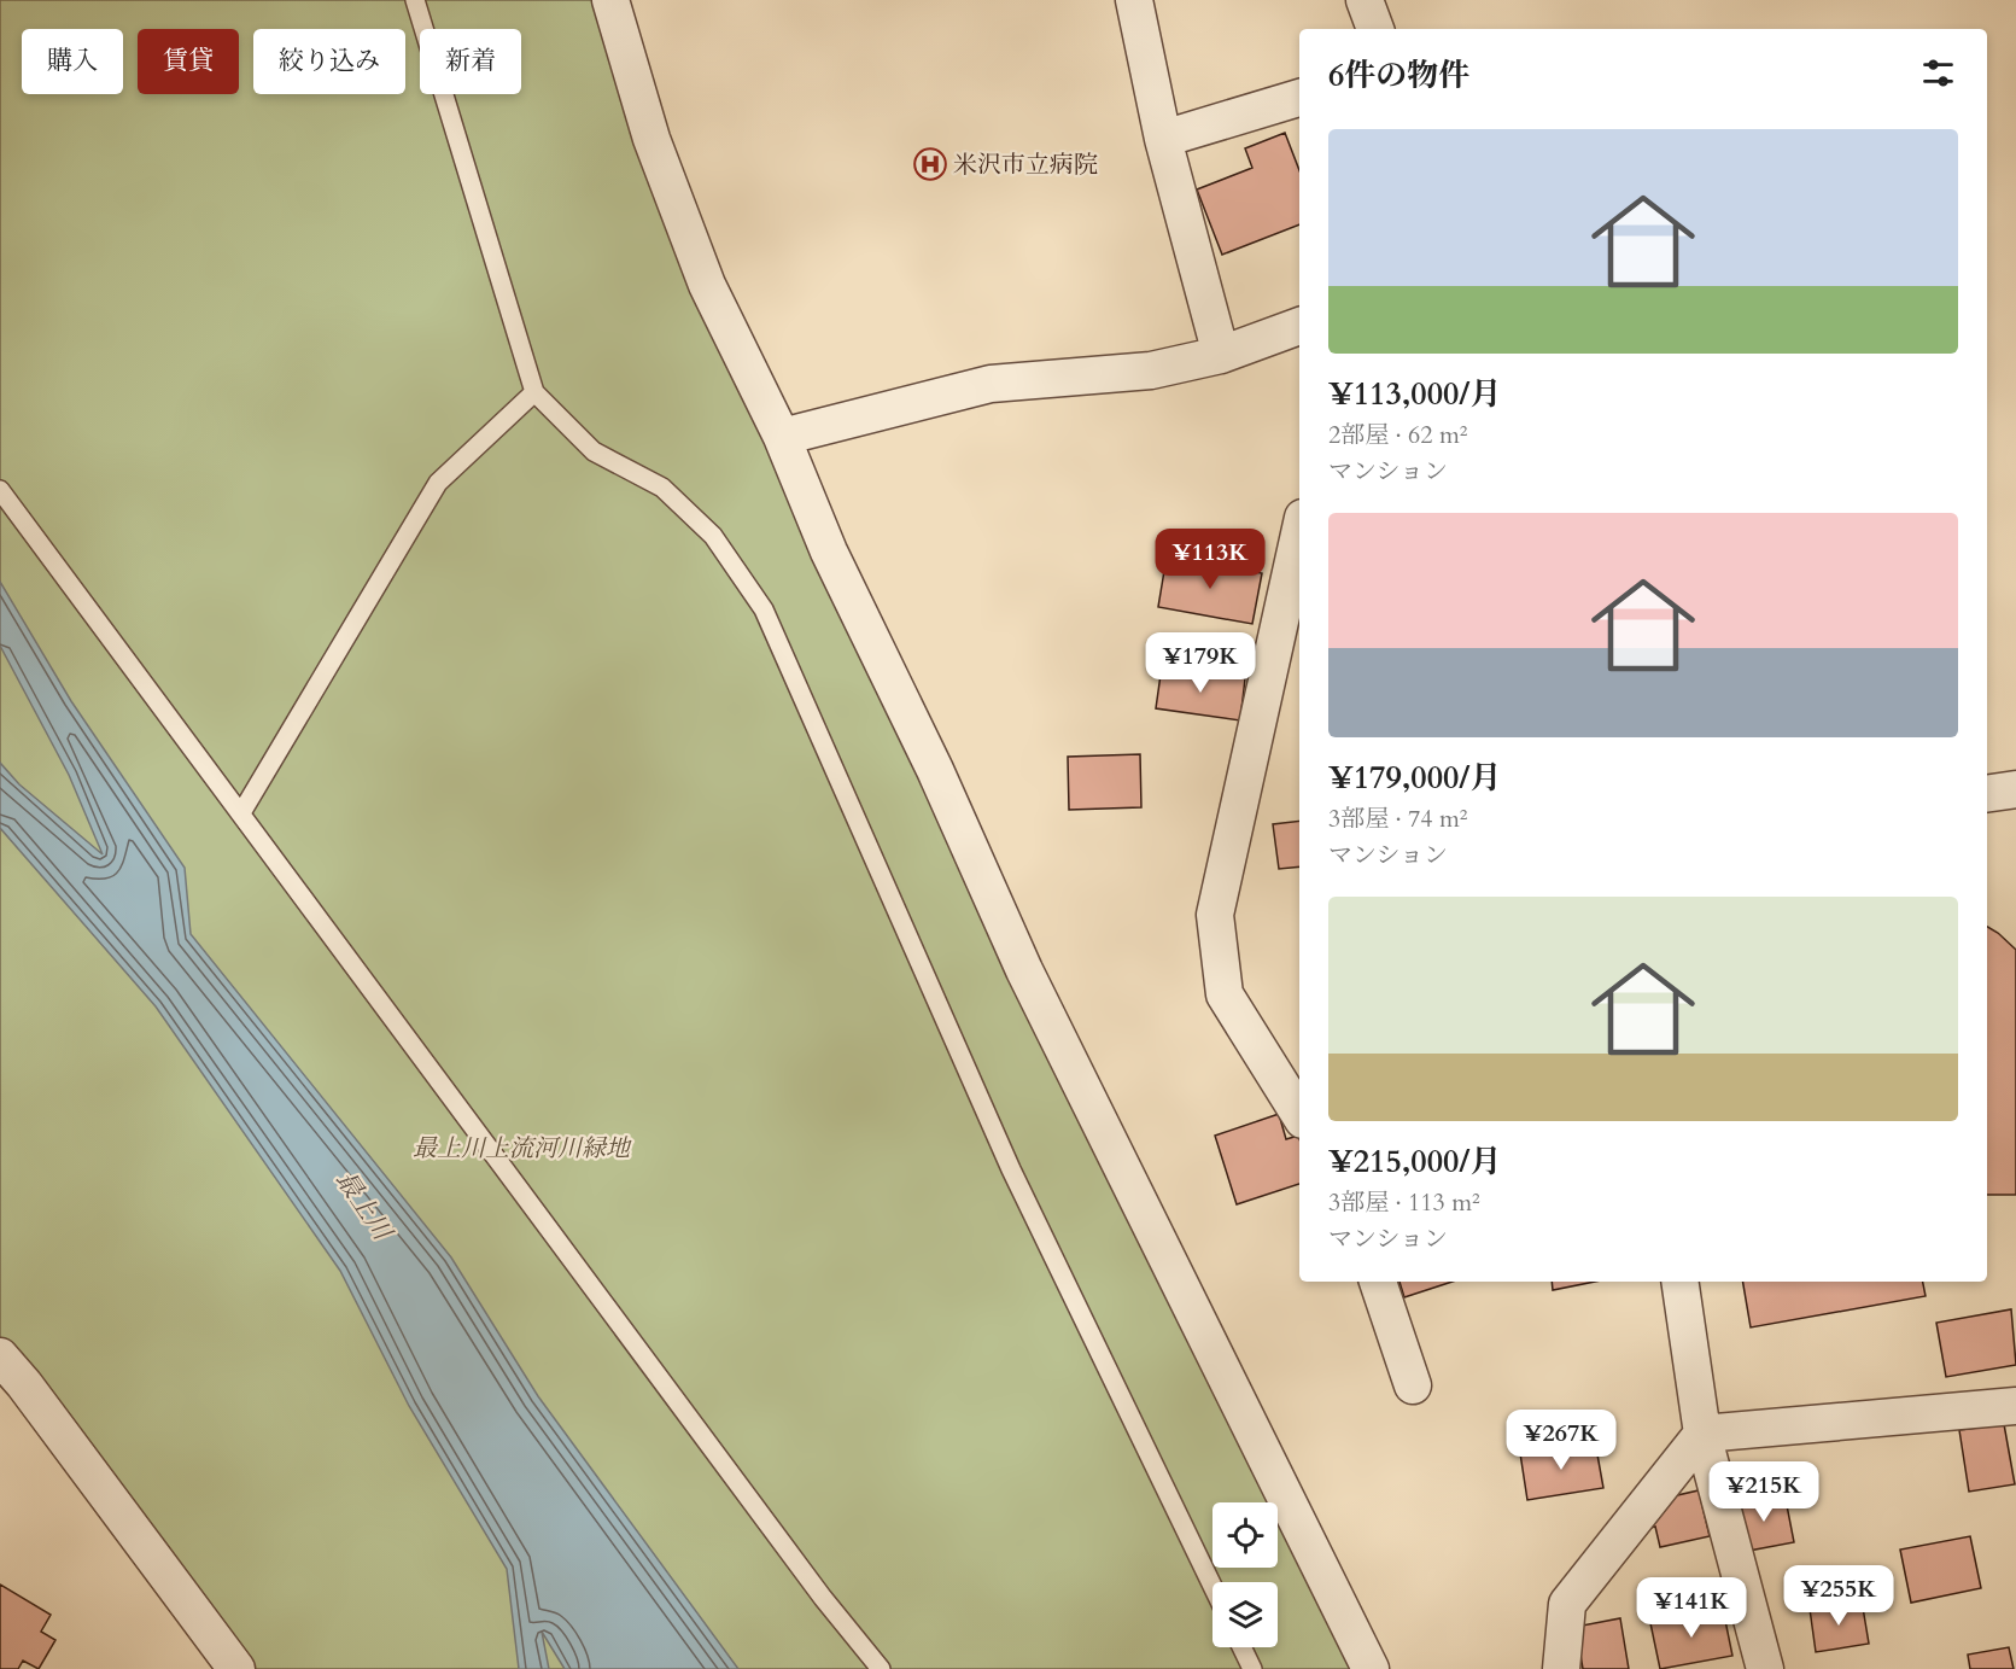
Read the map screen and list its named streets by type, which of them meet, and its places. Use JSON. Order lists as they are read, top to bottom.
{
  "water": ["最上川"],
  "parks": ["最上川上流河川緑地"],
  "places": {
    "hospital": ["米沢市立病院"]
  },
  "page": {
    "chip": [
      "購入",
      "賃貸",
      "絞り込み",
      "新着"
    ],
    "heading": "6件の物件",
    "list": [
      {
        "name": "¥113,000/月",
        "note": "2部屋 · 62 m² · マンション"
      },
      {
        "name": "¥179,000/月",
        "note": "3部屋 · 74 m² · マンション"
      },
      {
        "name": "¥215,000/月",
        "note": "3部屋 · 113 m² · マンション"
      }
    ],
    "price": [
      "¥113K",
      "¥179K",
      "¥267K",
      "¥215K",
      "¥255K",
      "¥141K"
    ]
  }
}
